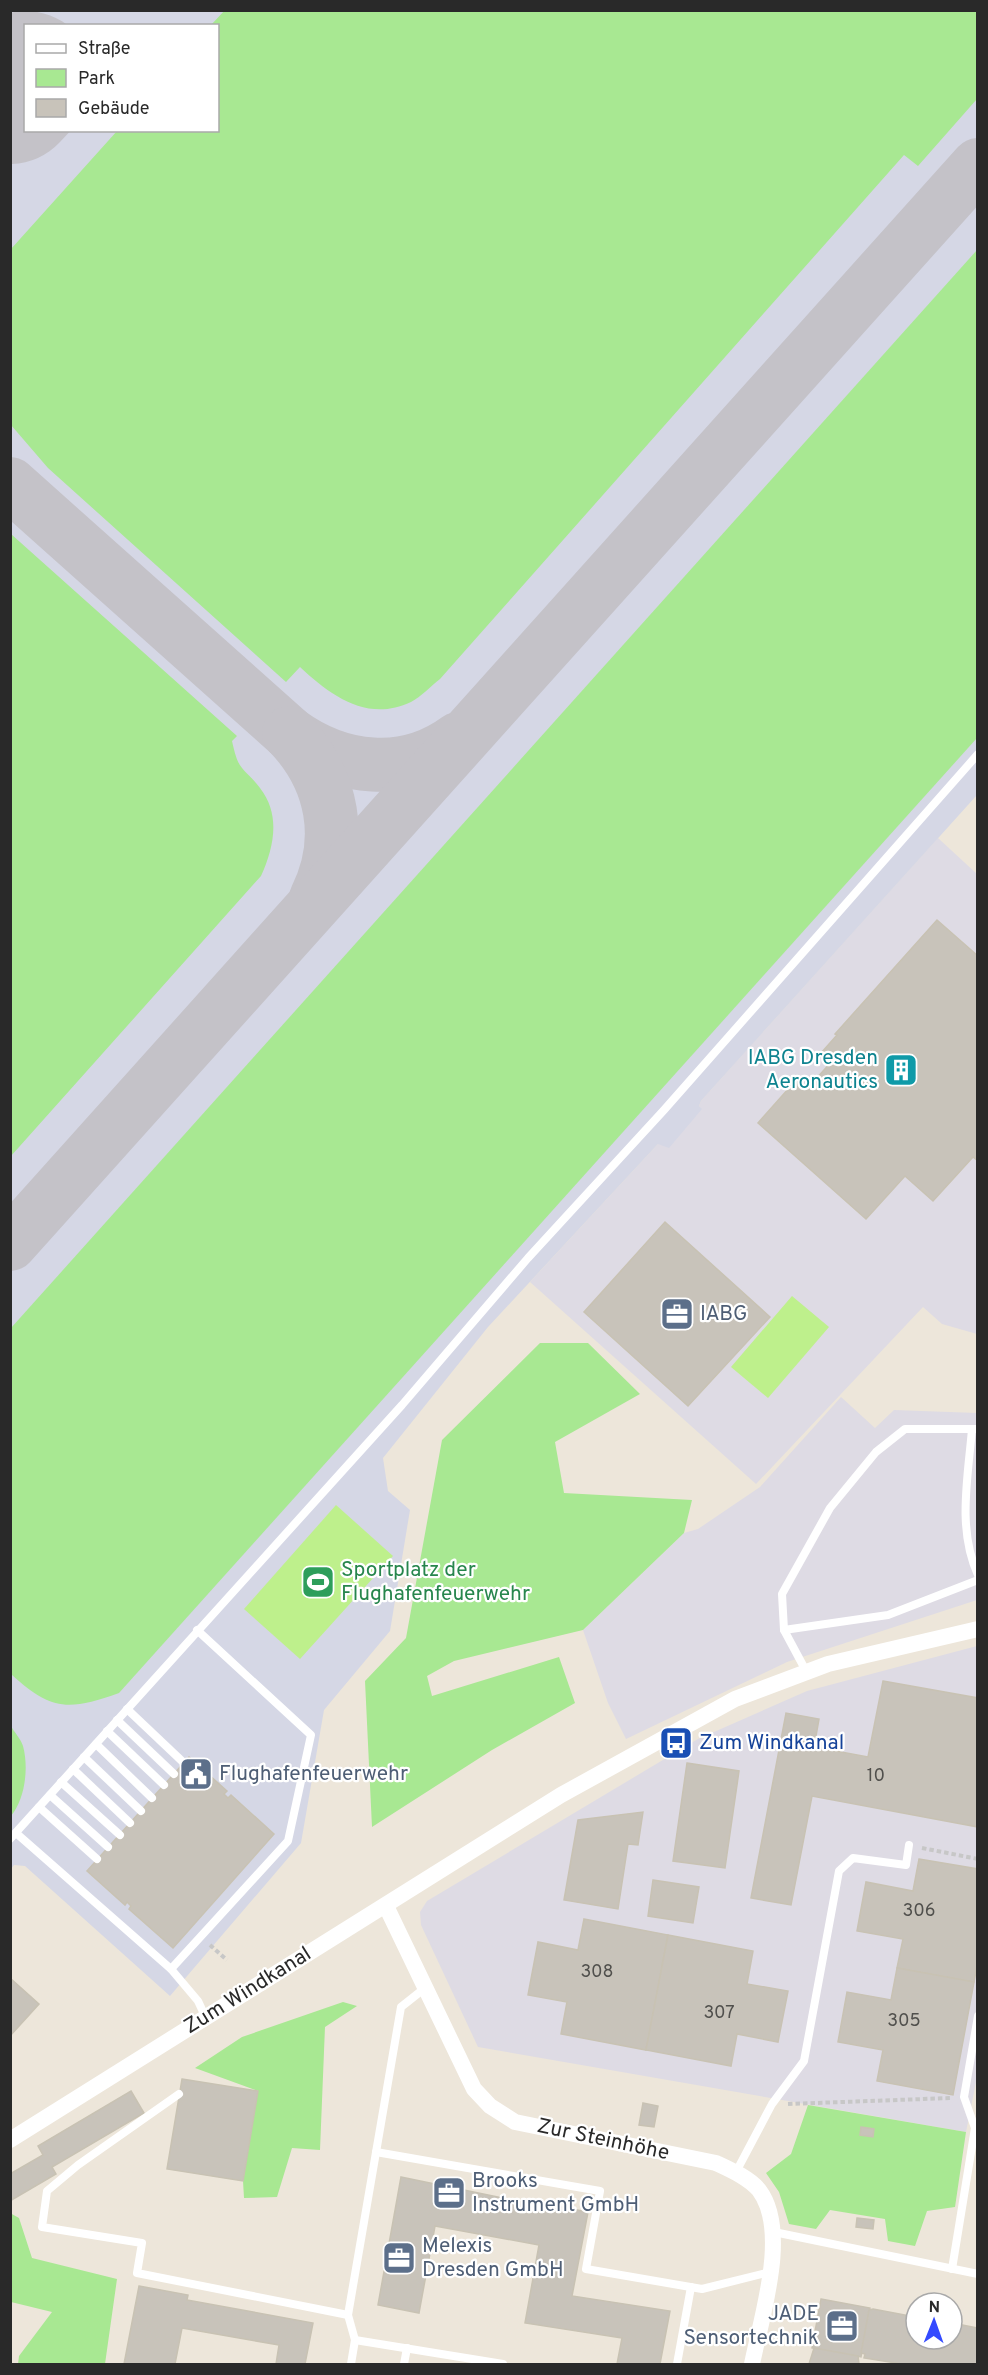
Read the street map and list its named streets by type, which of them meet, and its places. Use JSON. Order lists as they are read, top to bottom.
{
  "streets": {
    "street": ["Zum Windkanal", "Zur Steinhöhe"]
  },
  "crossings": [
    ["Zum Windkanal", "Zur Steinhöhe"]
  ],
  "places": {
    "building": ["IABG Dresden Aeronautics"],
    "office": [
      "IABG",
      "Brooks Instrument GmbH",
      "Melexis Dresden GmbH",
      "JADE Sensortechnik"
    ],
    "sports": ["Sportplatz der Flughafenfeuerwehr"],
    "bus stop": ["Zum Windkanal"],
    "public building": ["Flughafenfeuerwehr"]
  },
  "house_numbers": [
    "10",
    "306",
    "308",
    "307",
    "305"
  ],
  "legend": ["Straße", "Park", "Gebäude"],
  "north": "top"
}
